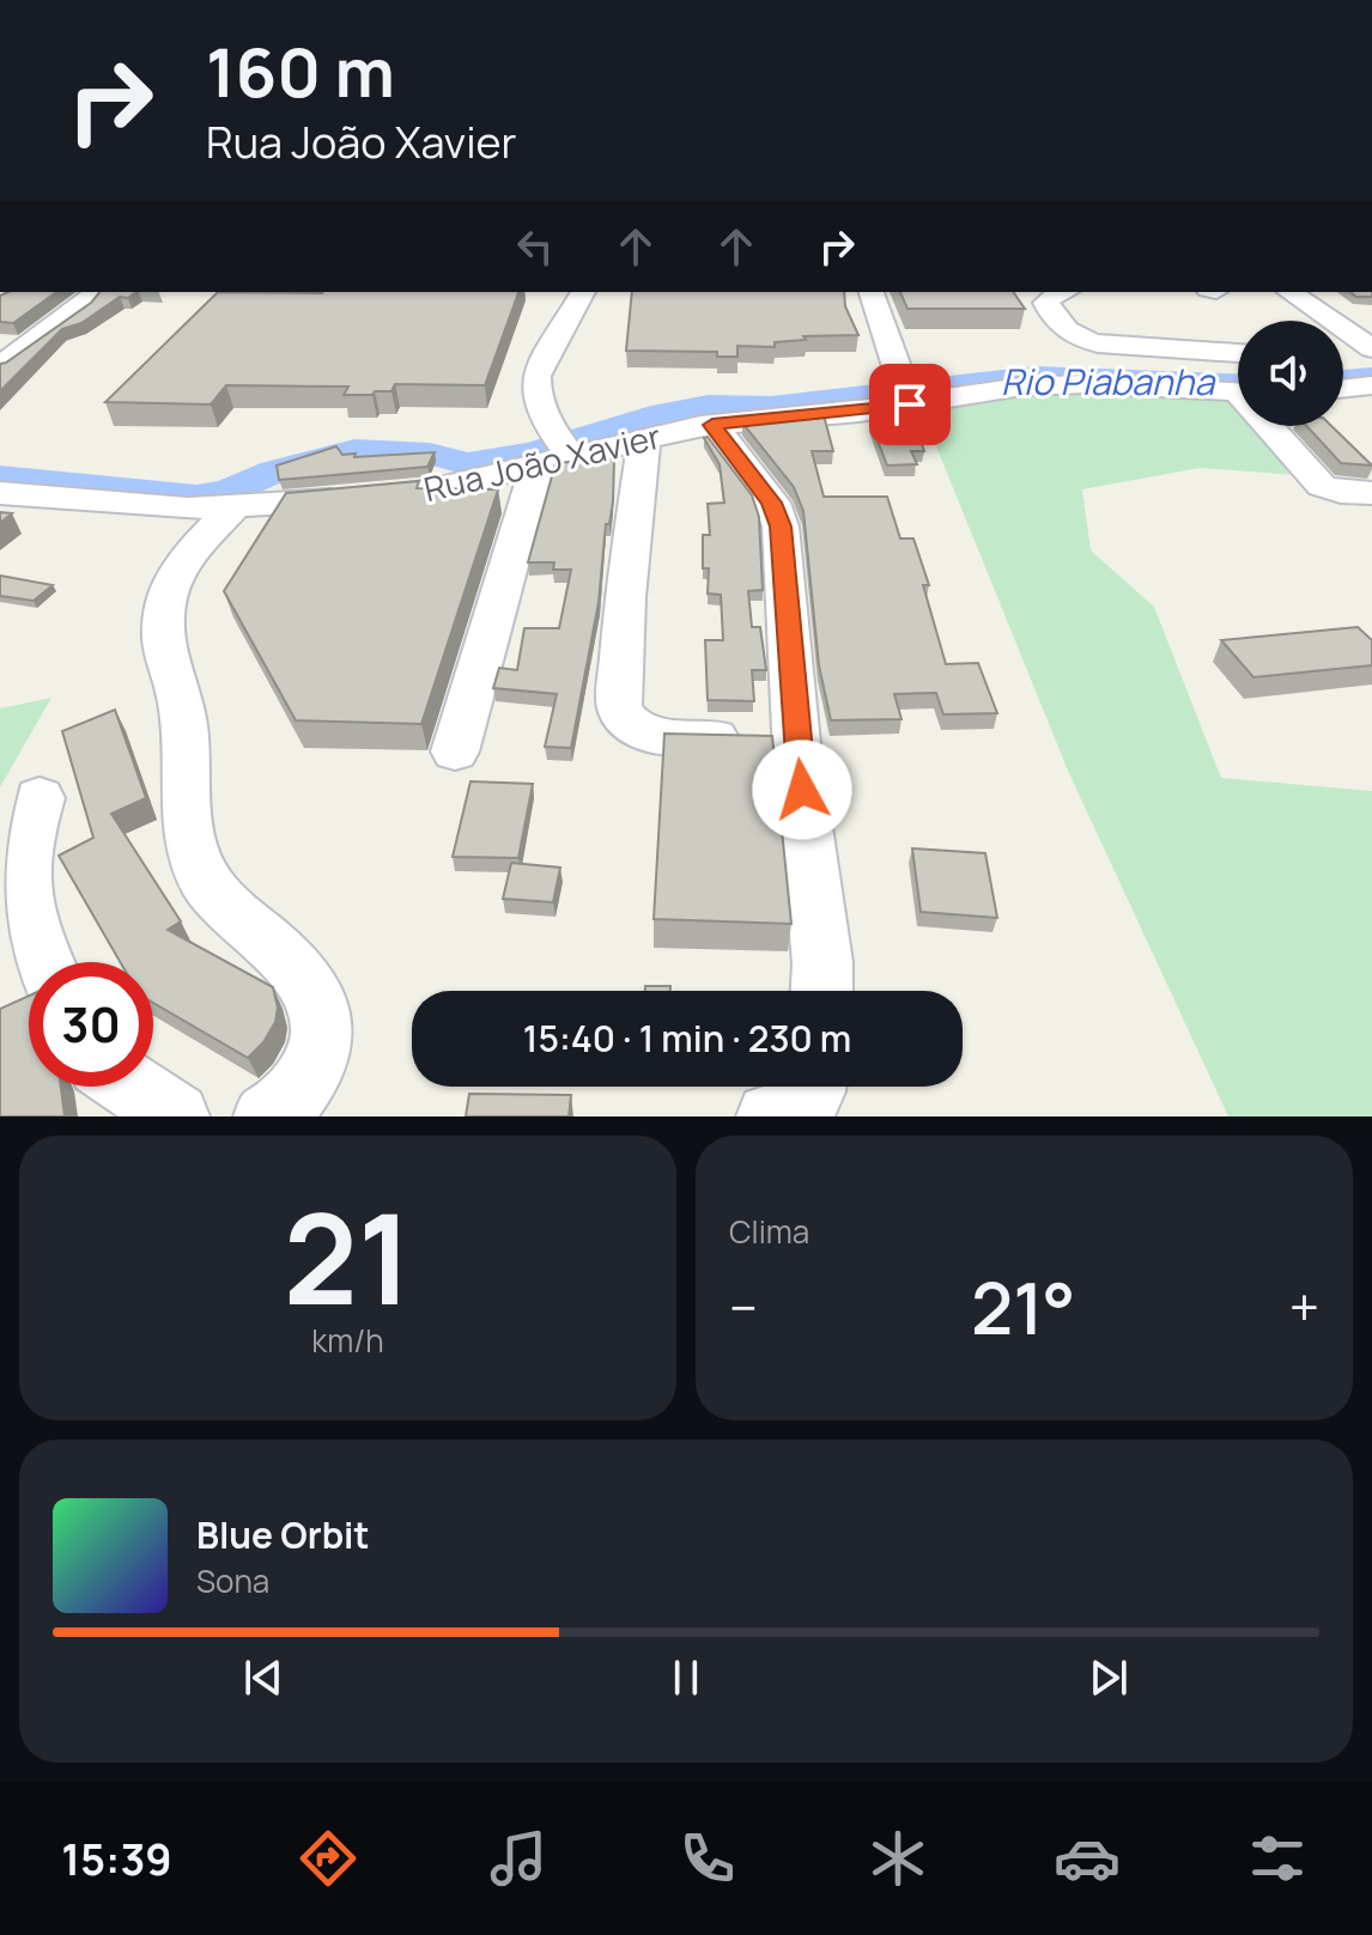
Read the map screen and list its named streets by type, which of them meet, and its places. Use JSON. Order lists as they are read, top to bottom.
{
  "streets": {
    "street": ["Rua João Xavier"]
  },
  "water": ["Rio Piabanha"],
  "page": {
    "turn": ["160 m", "Rua João Xavier"],
    "limit": "30",
    "trip": "15:40 · 1 min · 230 m",
    "tile": [
      ["21", "km/h"],
      "Clima"
    ],
    "heat": ["−", "21°", "+"],
    "song": ["Blue Orbit", "Sona"],
    "tabs": "15:39"
  }
}
